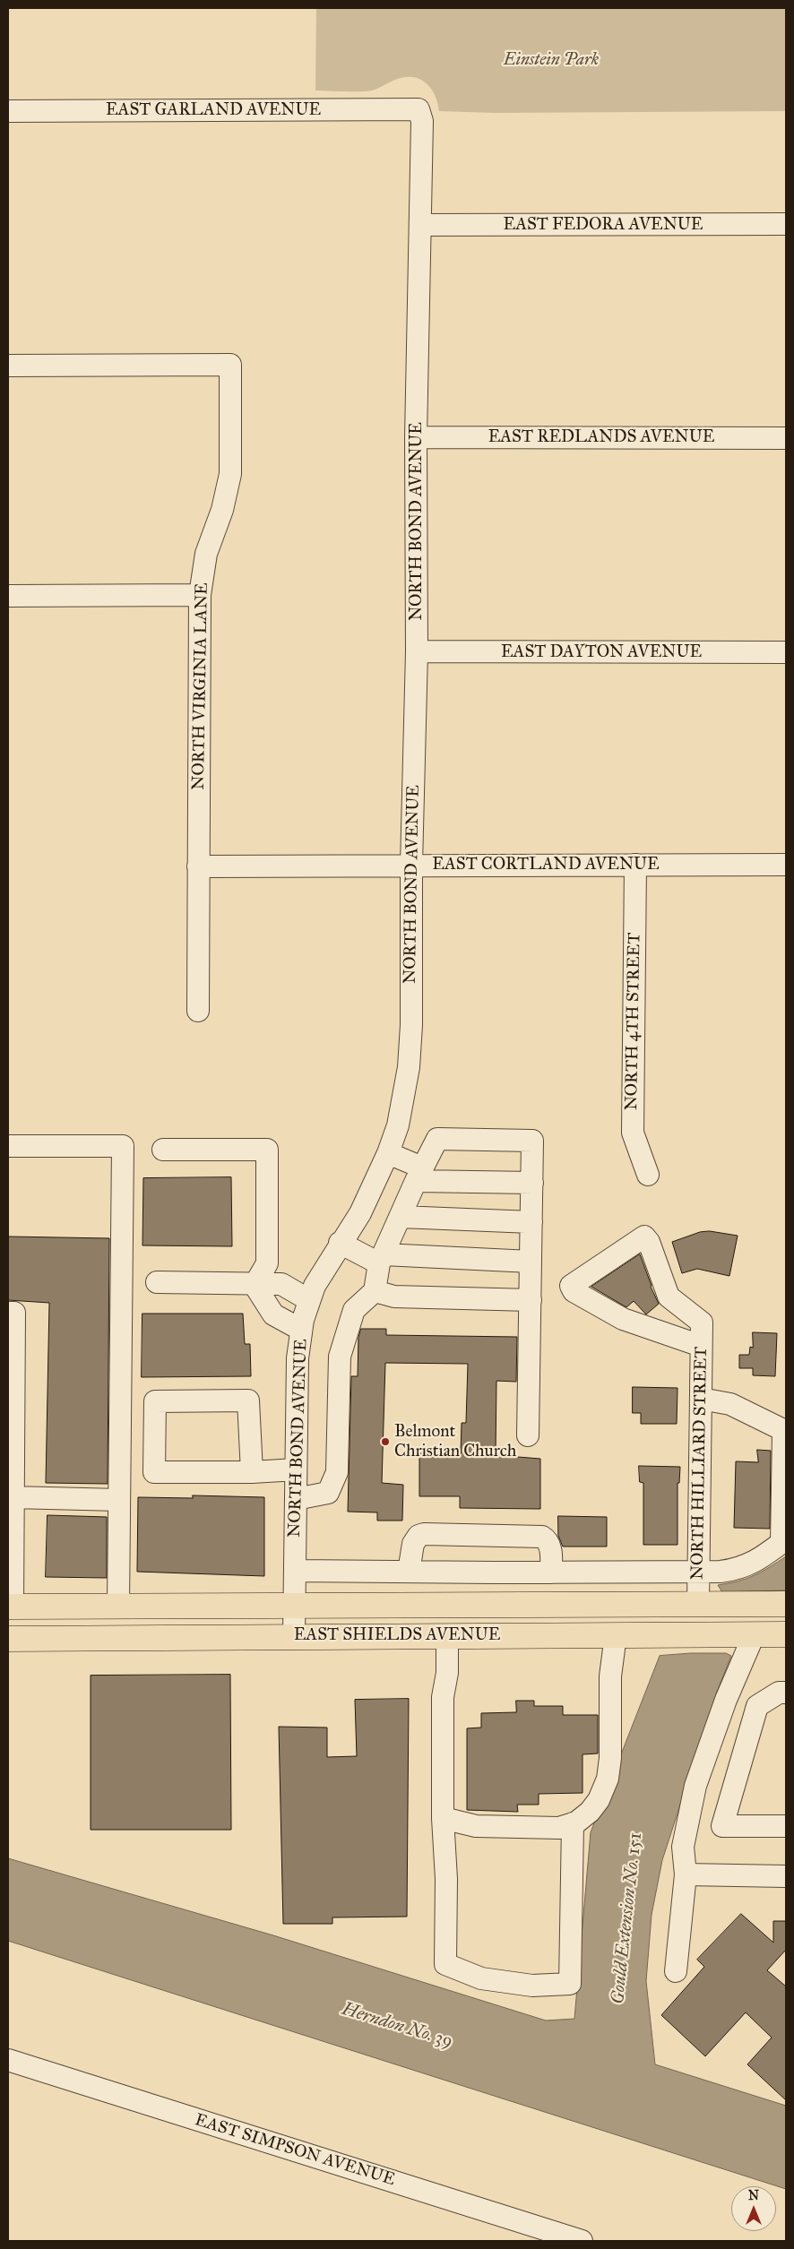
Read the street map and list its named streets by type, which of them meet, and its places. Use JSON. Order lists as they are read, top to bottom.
{
  "streets": {
    "main road": ["EAST SHIELDS AVENUE"],
    "street": [
      "EAST GARLAND AVENUE",
      "EAST FEDORA AVENUE",
      "EAST REDLANDS AVENUE",
      "NORTH BOND AVENUE",
      "EAST DAYTON AVENUE",
      "NORTH VIRGINIA LANE",
      "EAST CORTLAND AVENUE",
      "NORTH 4TH STREET",
      "NORTH HILLIARD STREET",
      "EAST SIMPSON AVENUE"
    ]
  },
  "crossings": [
    ["EAST GARLAND AVENUE", "NORTH BOND AVENUE"],
    ["EAST FEDORA AVENUE", "NORTH BOND AVENUE"],
    ["EAST REDLANDS AVENUE", "NORTH BOND AVENUE"],
    ["NORTH BOND AVENUE", "EAST DAYTON AVENUE"],
    ["NORTH BOND AVENUE", "EAST CORTLAND AVENUE"],
    ["NORTH BOND AVENUE", "EAST SHIELDS AVENUE"],
    ["NORTH VIRGINIA LANE", "EAST CORTLAND AVENUE"],
    ["EAST CORTLAND AVENUE", "NORTH 4TH STREET"],
    ["NORTH HILLIARD STREET", "EAST SHIELDS AVENUE"]
  ],
  "water": ["Gould Extension No. 151", "Herndon No. 39"],
  "parks": ["Einstein Park"],
  "places": ["Belmont Christian Church"],
  "north": "top"
}
